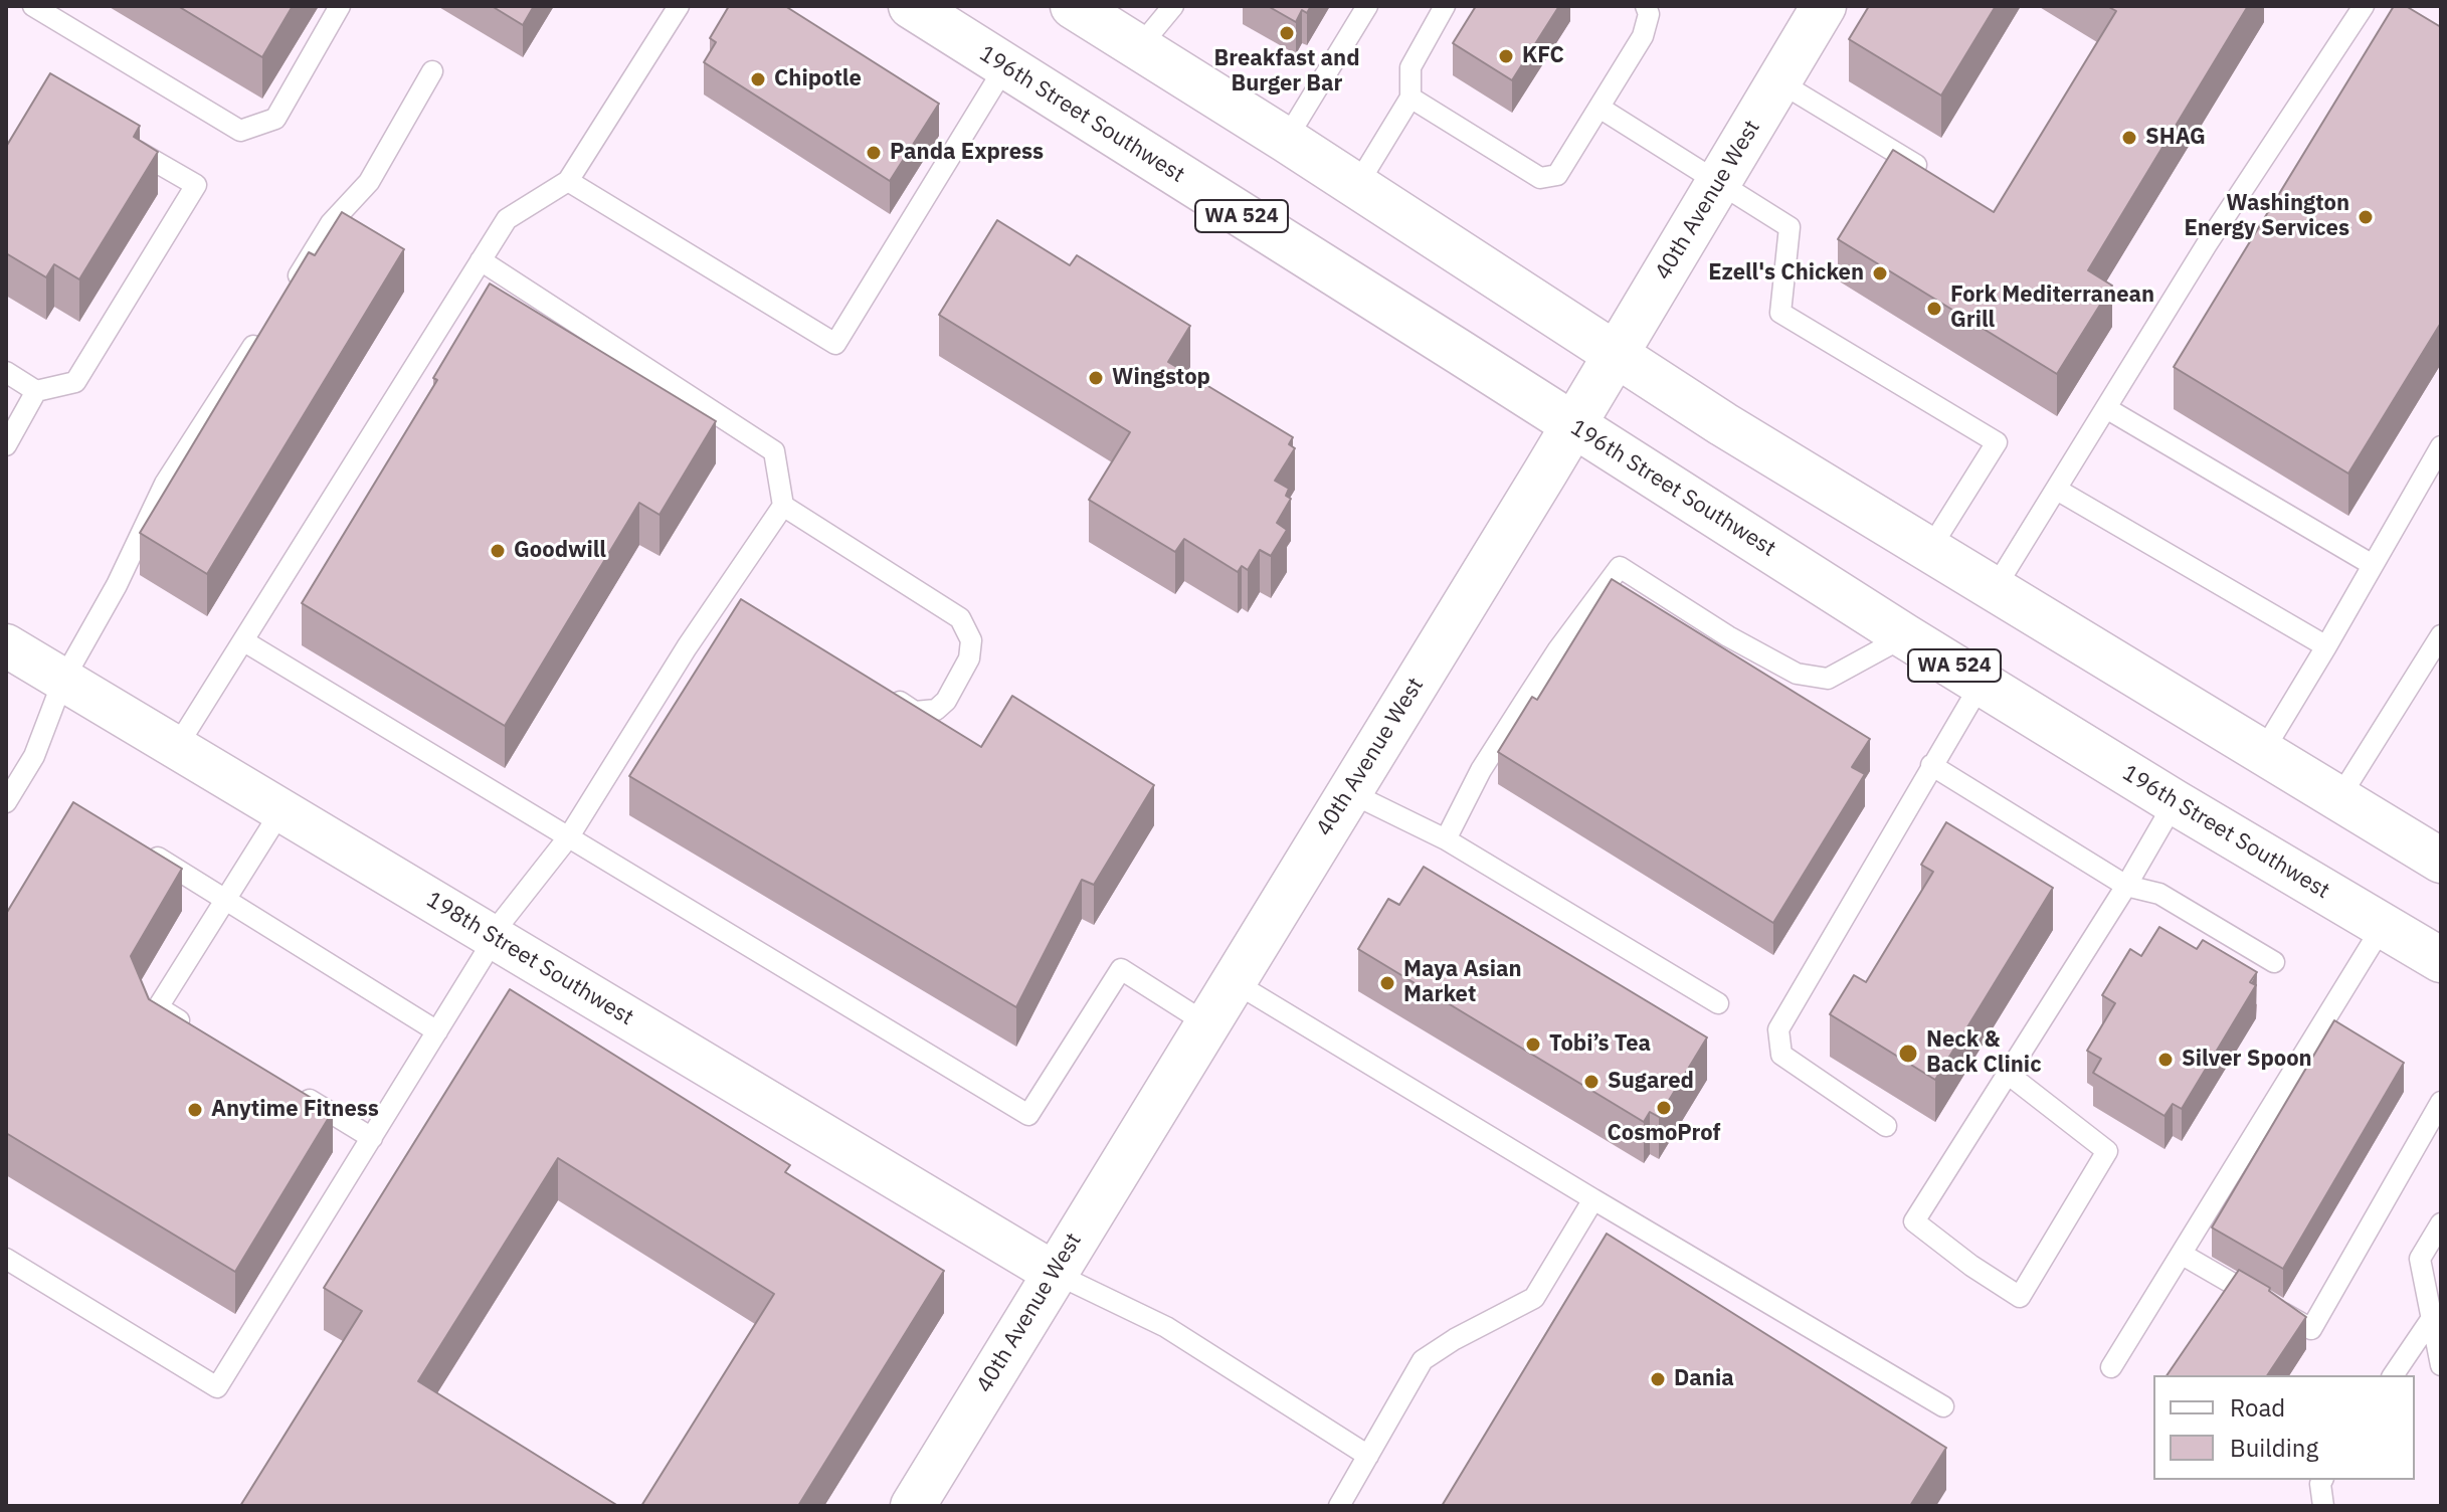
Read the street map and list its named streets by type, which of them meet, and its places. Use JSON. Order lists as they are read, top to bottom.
{
  "streets": {
    "main road": ["196th Street Southwest", "40th Avenue West", "WA 524"],
    "street": ["198th Street Southwest"]
  },
  "crossings": [
    ["196th Street Southwest", "40th Avenue West"],
    ["40th Avenue West", "198th Street Southwest"]
  ],
  "places": [
    "Breakfast and Burger Bar",
    "KFC",
    "Chipotle",
    "SHAG",
    "Panda Express",
    "Washington Energy Services",
    "Ezell's Chicken",
    "Fork Mediterranean Grill",
    "Wingstop",
    "Goodwill",
    "Maya Asian Market",
    "Tobi’s Tea",
    "Neck & Back Clinic",
    "Silver Spoon",
    "Sugared",
    "CosmoProf",
    "Anytime Fitness",
    "Dania"
  ],
  "legend": ["Road", "Building"]
}
